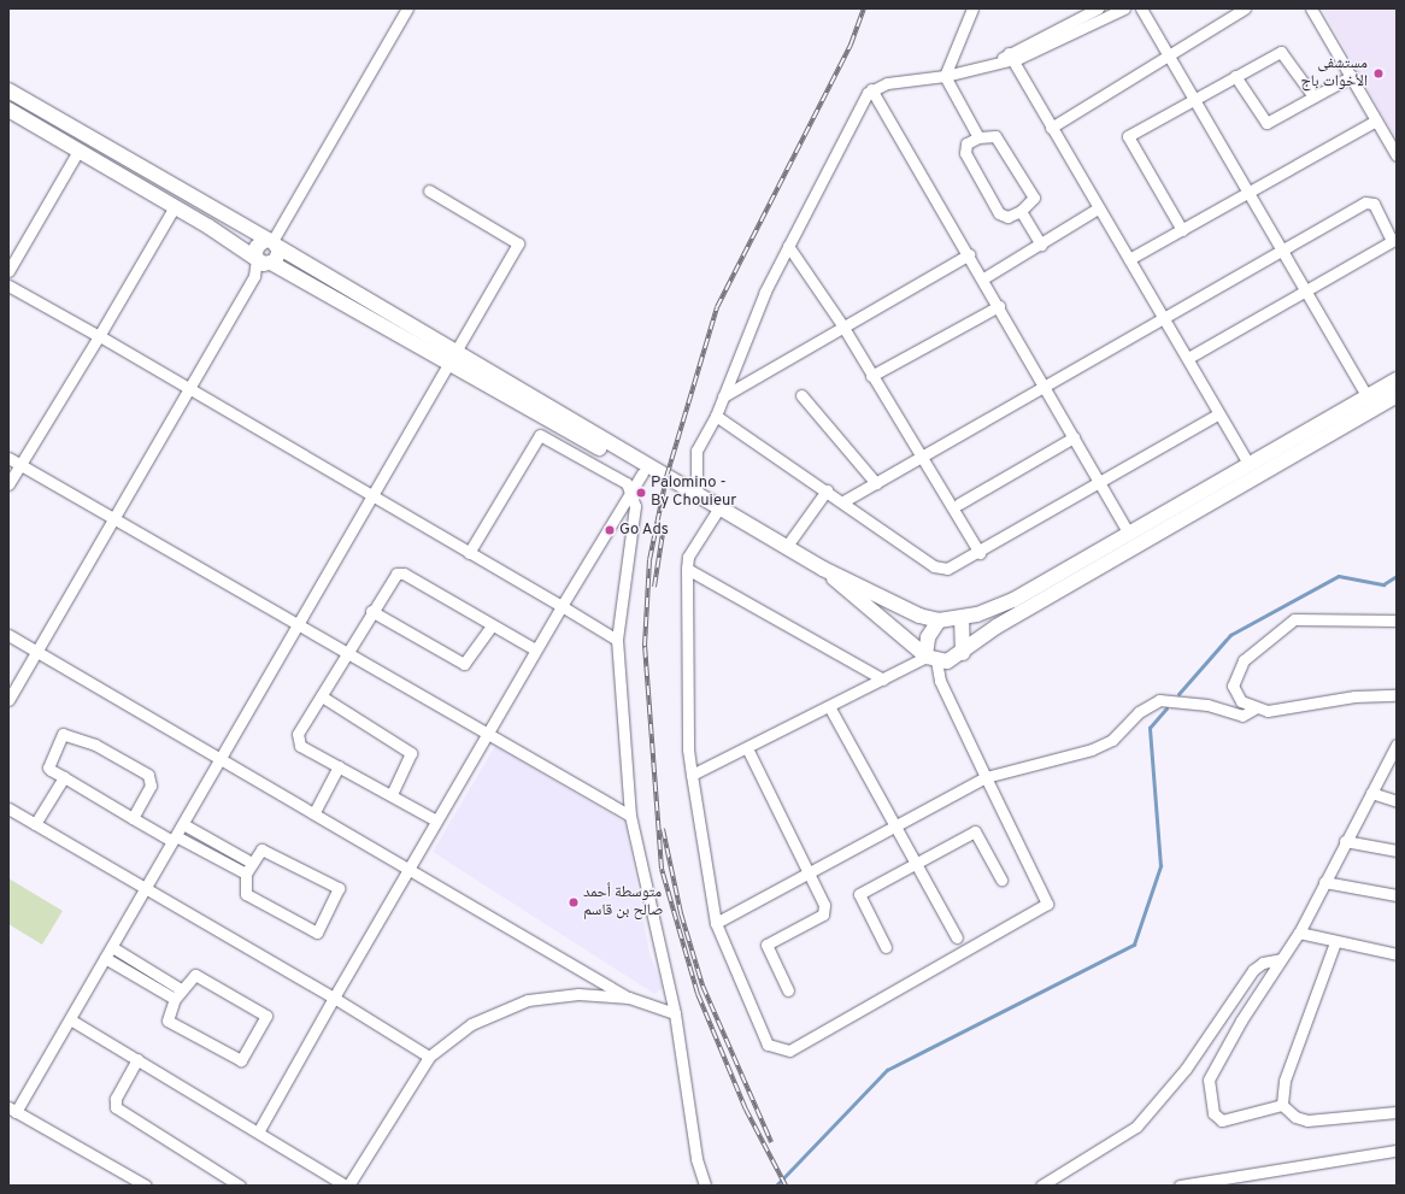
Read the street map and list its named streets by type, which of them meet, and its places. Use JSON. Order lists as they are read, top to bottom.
{
  "places": [
    "مستشفى الأخوات باج",
    "Palomino - By Chouieur",
    "Go Ads",
    "متوسطة أحمد صالح بن قاسم"
  ]
}
